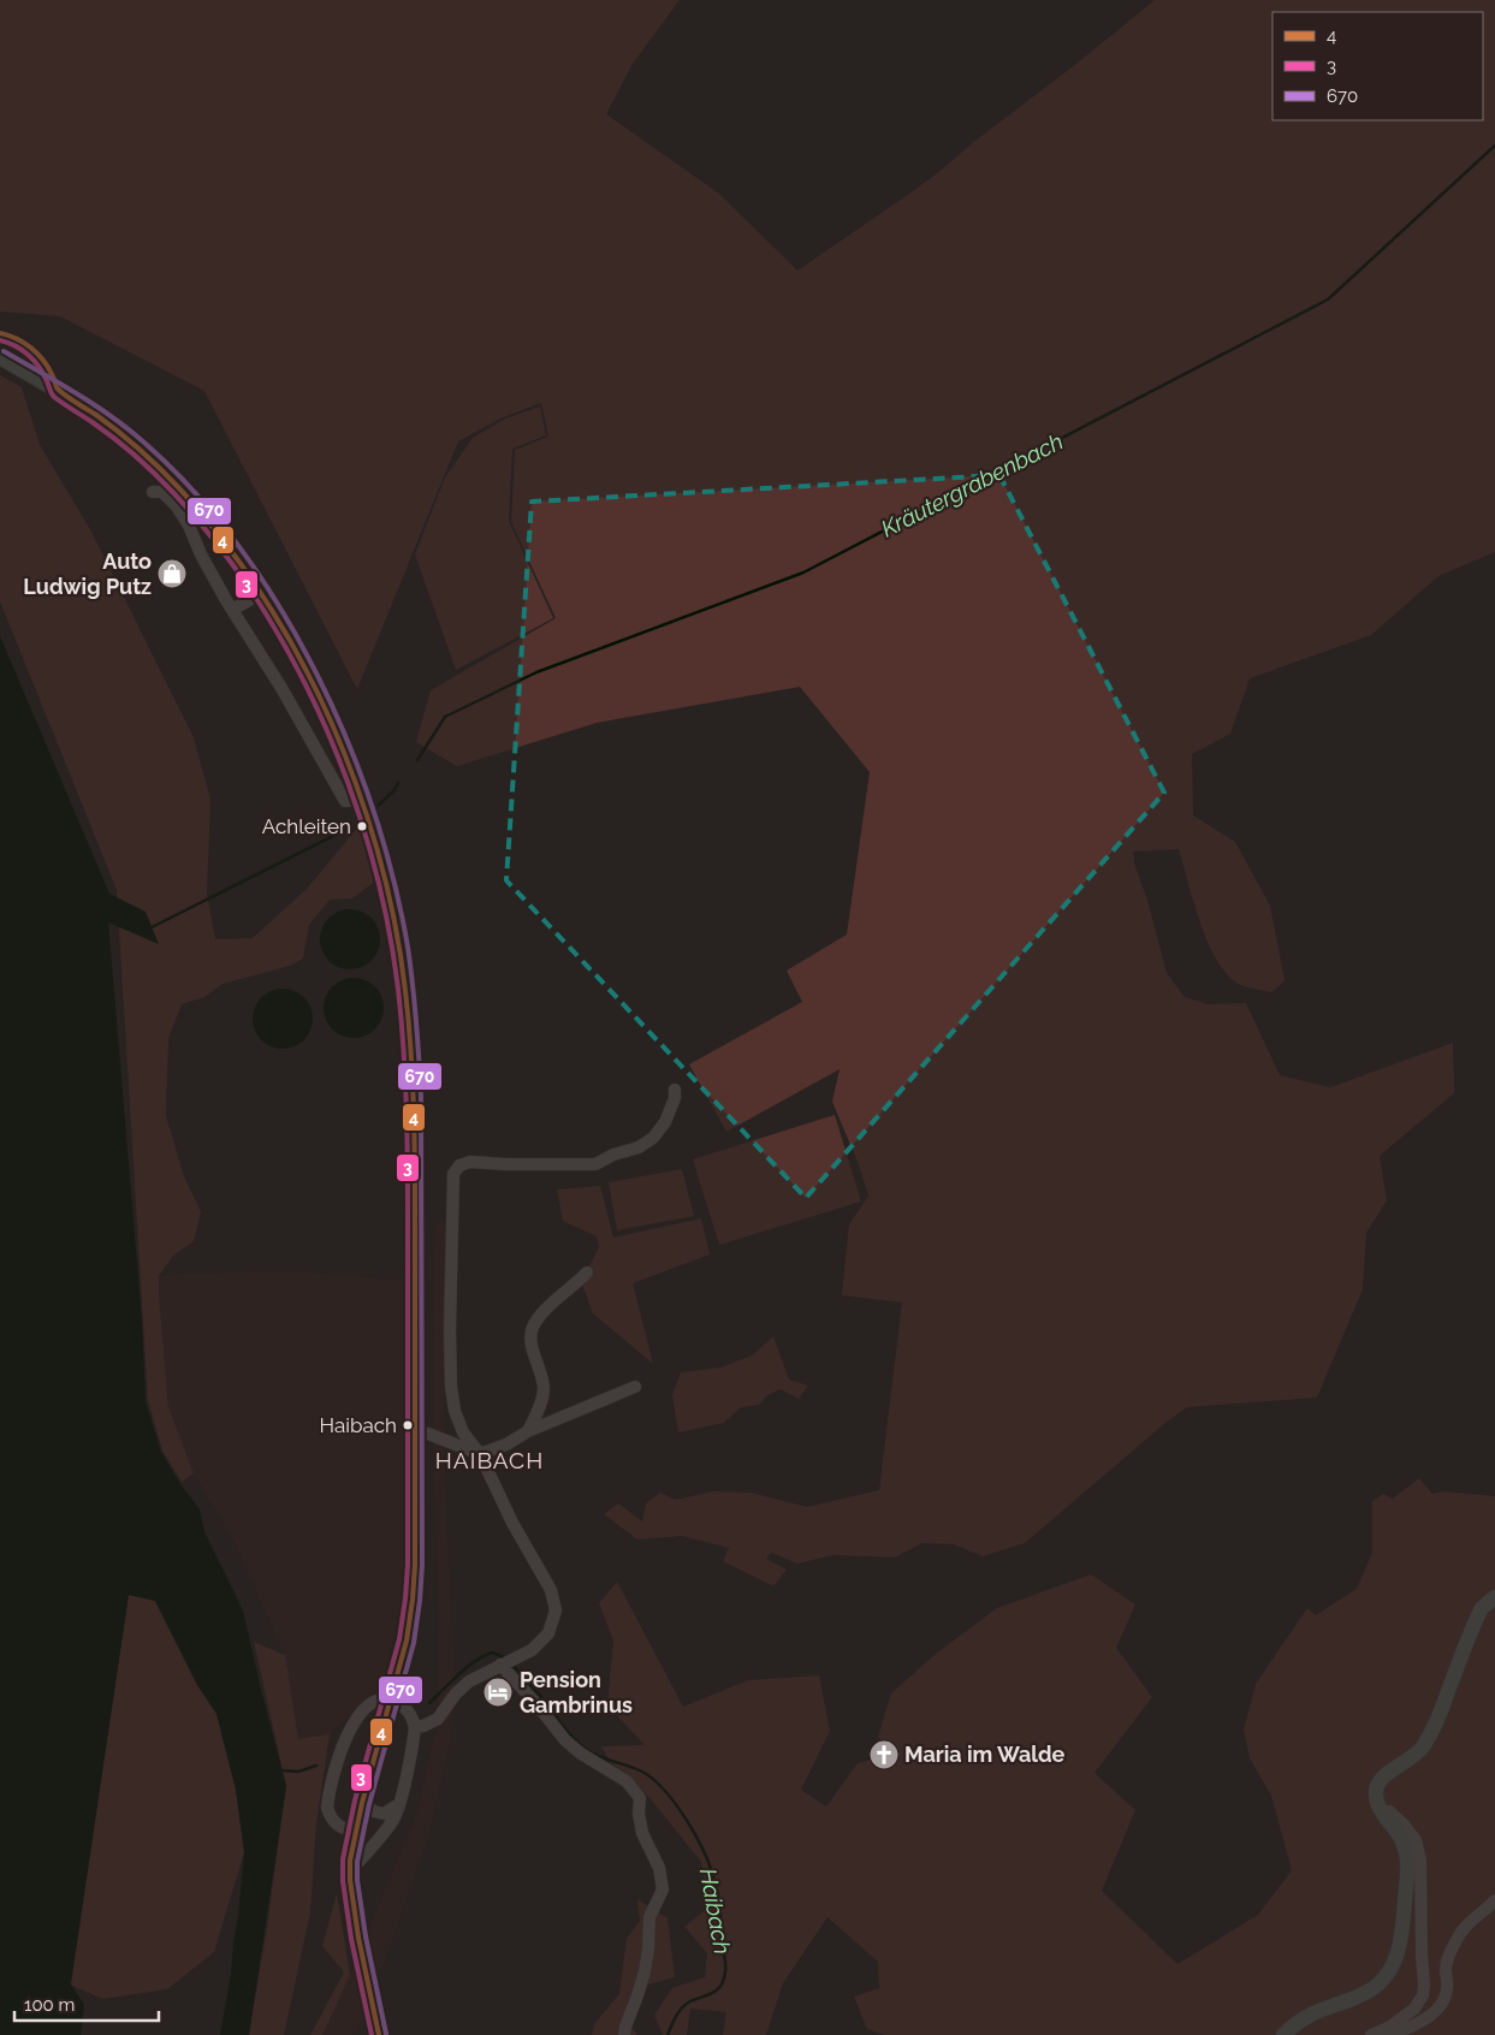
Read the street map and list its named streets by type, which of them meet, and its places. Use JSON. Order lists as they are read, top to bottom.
{
  "districts": ["HAIBACH"],
  "water": ["Kräutergrabenbach", "Haibach"],
  "places": {
    "shop": ["Auto Ludwig Putz"],
    "other": ["Achleiten", "Haibach"],
    "hotel": ["Pension Gambrinus"],
    "church": ["Maria im Walde"]
  },
  "lines": ["transit line 4", "transit line 3", "transit line 670"],
  "legend": ["4", "3", "670"],
  "scale_bar": "100 m"
}
